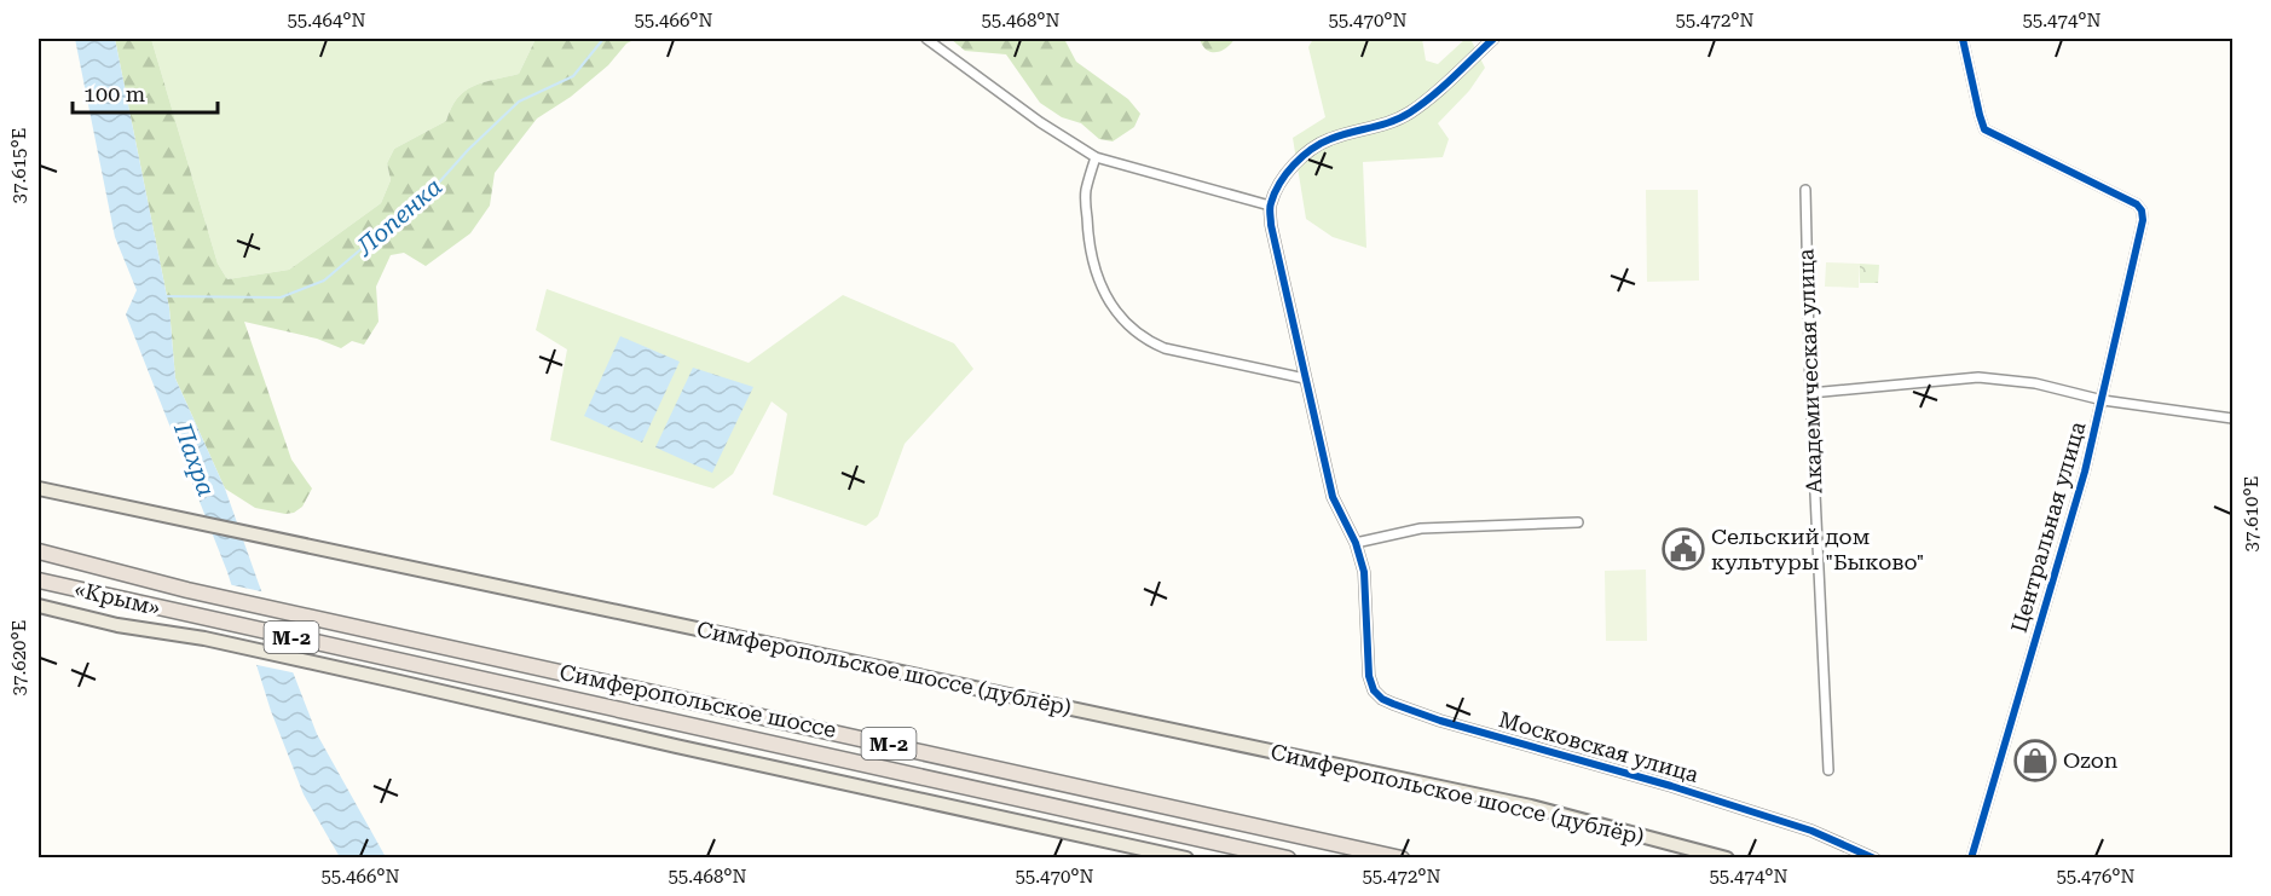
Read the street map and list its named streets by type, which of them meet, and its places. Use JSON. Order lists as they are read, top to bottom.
{
  "streets": {
    "highway": ["«Крым»", "М-2", "Симферопольское шоссе"],
    "main road": ["Симферопольское шоссе (дублёр)"],
    "street": ["Академическая улица", "Центральная улица", "Московская улица"]
  },
  "crossings": [
    ["«Крым»", "Симферопольское шоссе"]
  ],
  "water": ["Лопенка", "Пахра"],
  "places": {
    "public building": ["Сельский дом культуры \"Быково\""],
    "shop": ["Ozon"]
  },
  "scale_bar": "100 m",
  "coordinates": [
    "55.464°N",
    "55.466°N",
    "55.468°N",
    "55.470°N",
    "55.472°N",
    "55.474°N",
    "37.615°E",
    "37.610°E",
    "37.620°E",
    "55.476°N"
  ]
}
